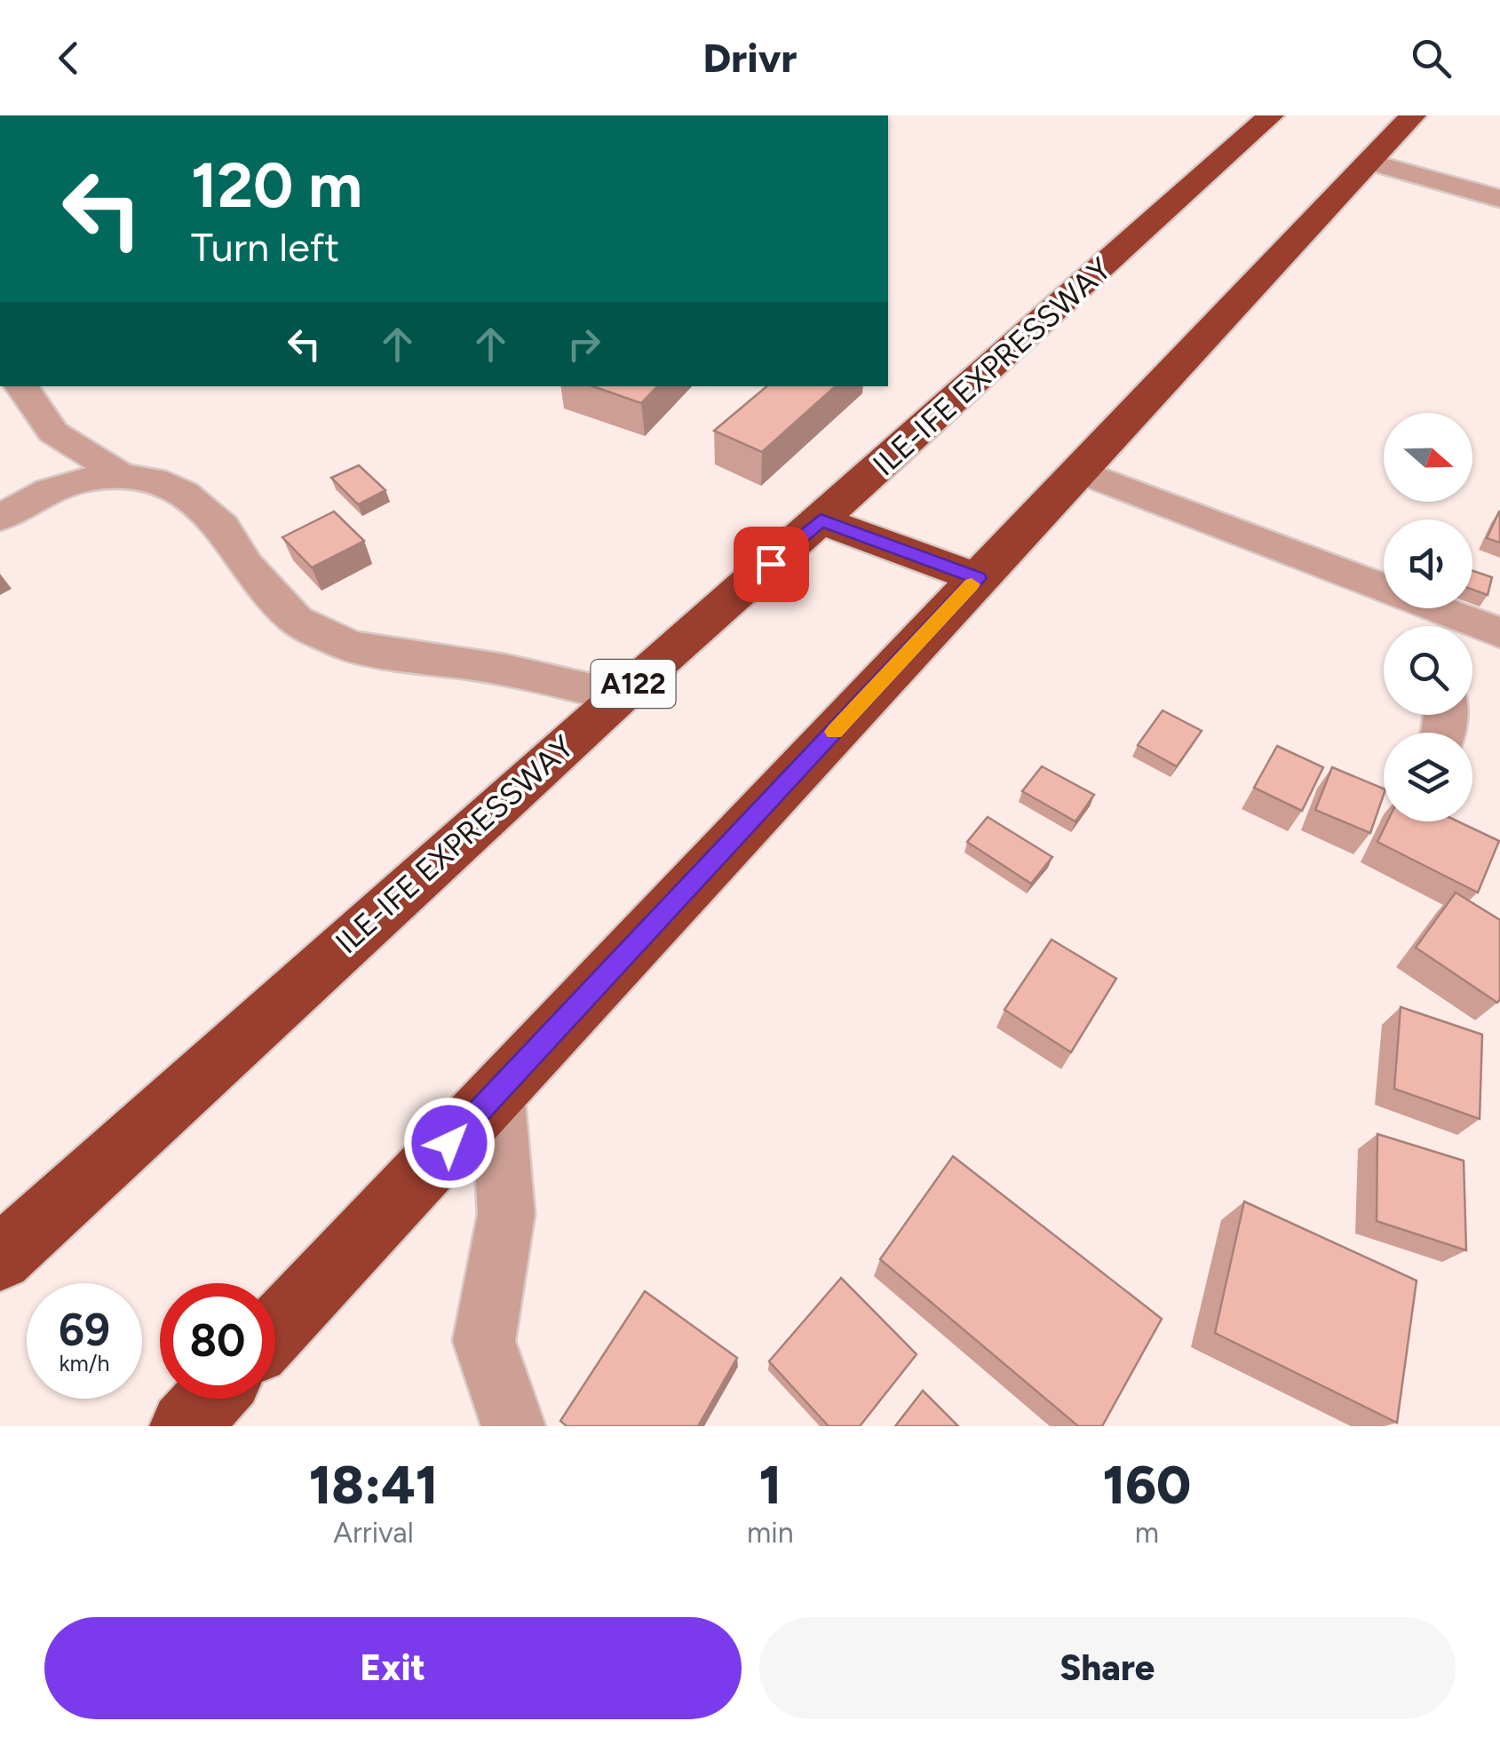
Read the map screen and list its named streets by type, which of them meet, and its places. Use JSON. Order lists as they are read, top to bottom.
{
  "streets": {
    "highway": ["ILE-IFE EXPRESSWAY", "A122"]
  },
  "north": "right",
  "page": {
    "header": "Drivr",
    "turn": ["120 m", "Turn left"],
    "speed": "69 km/h",
    "limit": "80",
    "eta": [
      "18:41",
      "Arrival",
      "1",
      "min",
      "160",
      "m"
    ],
    "buttons": ["Exit", "Share"]
  }
}
